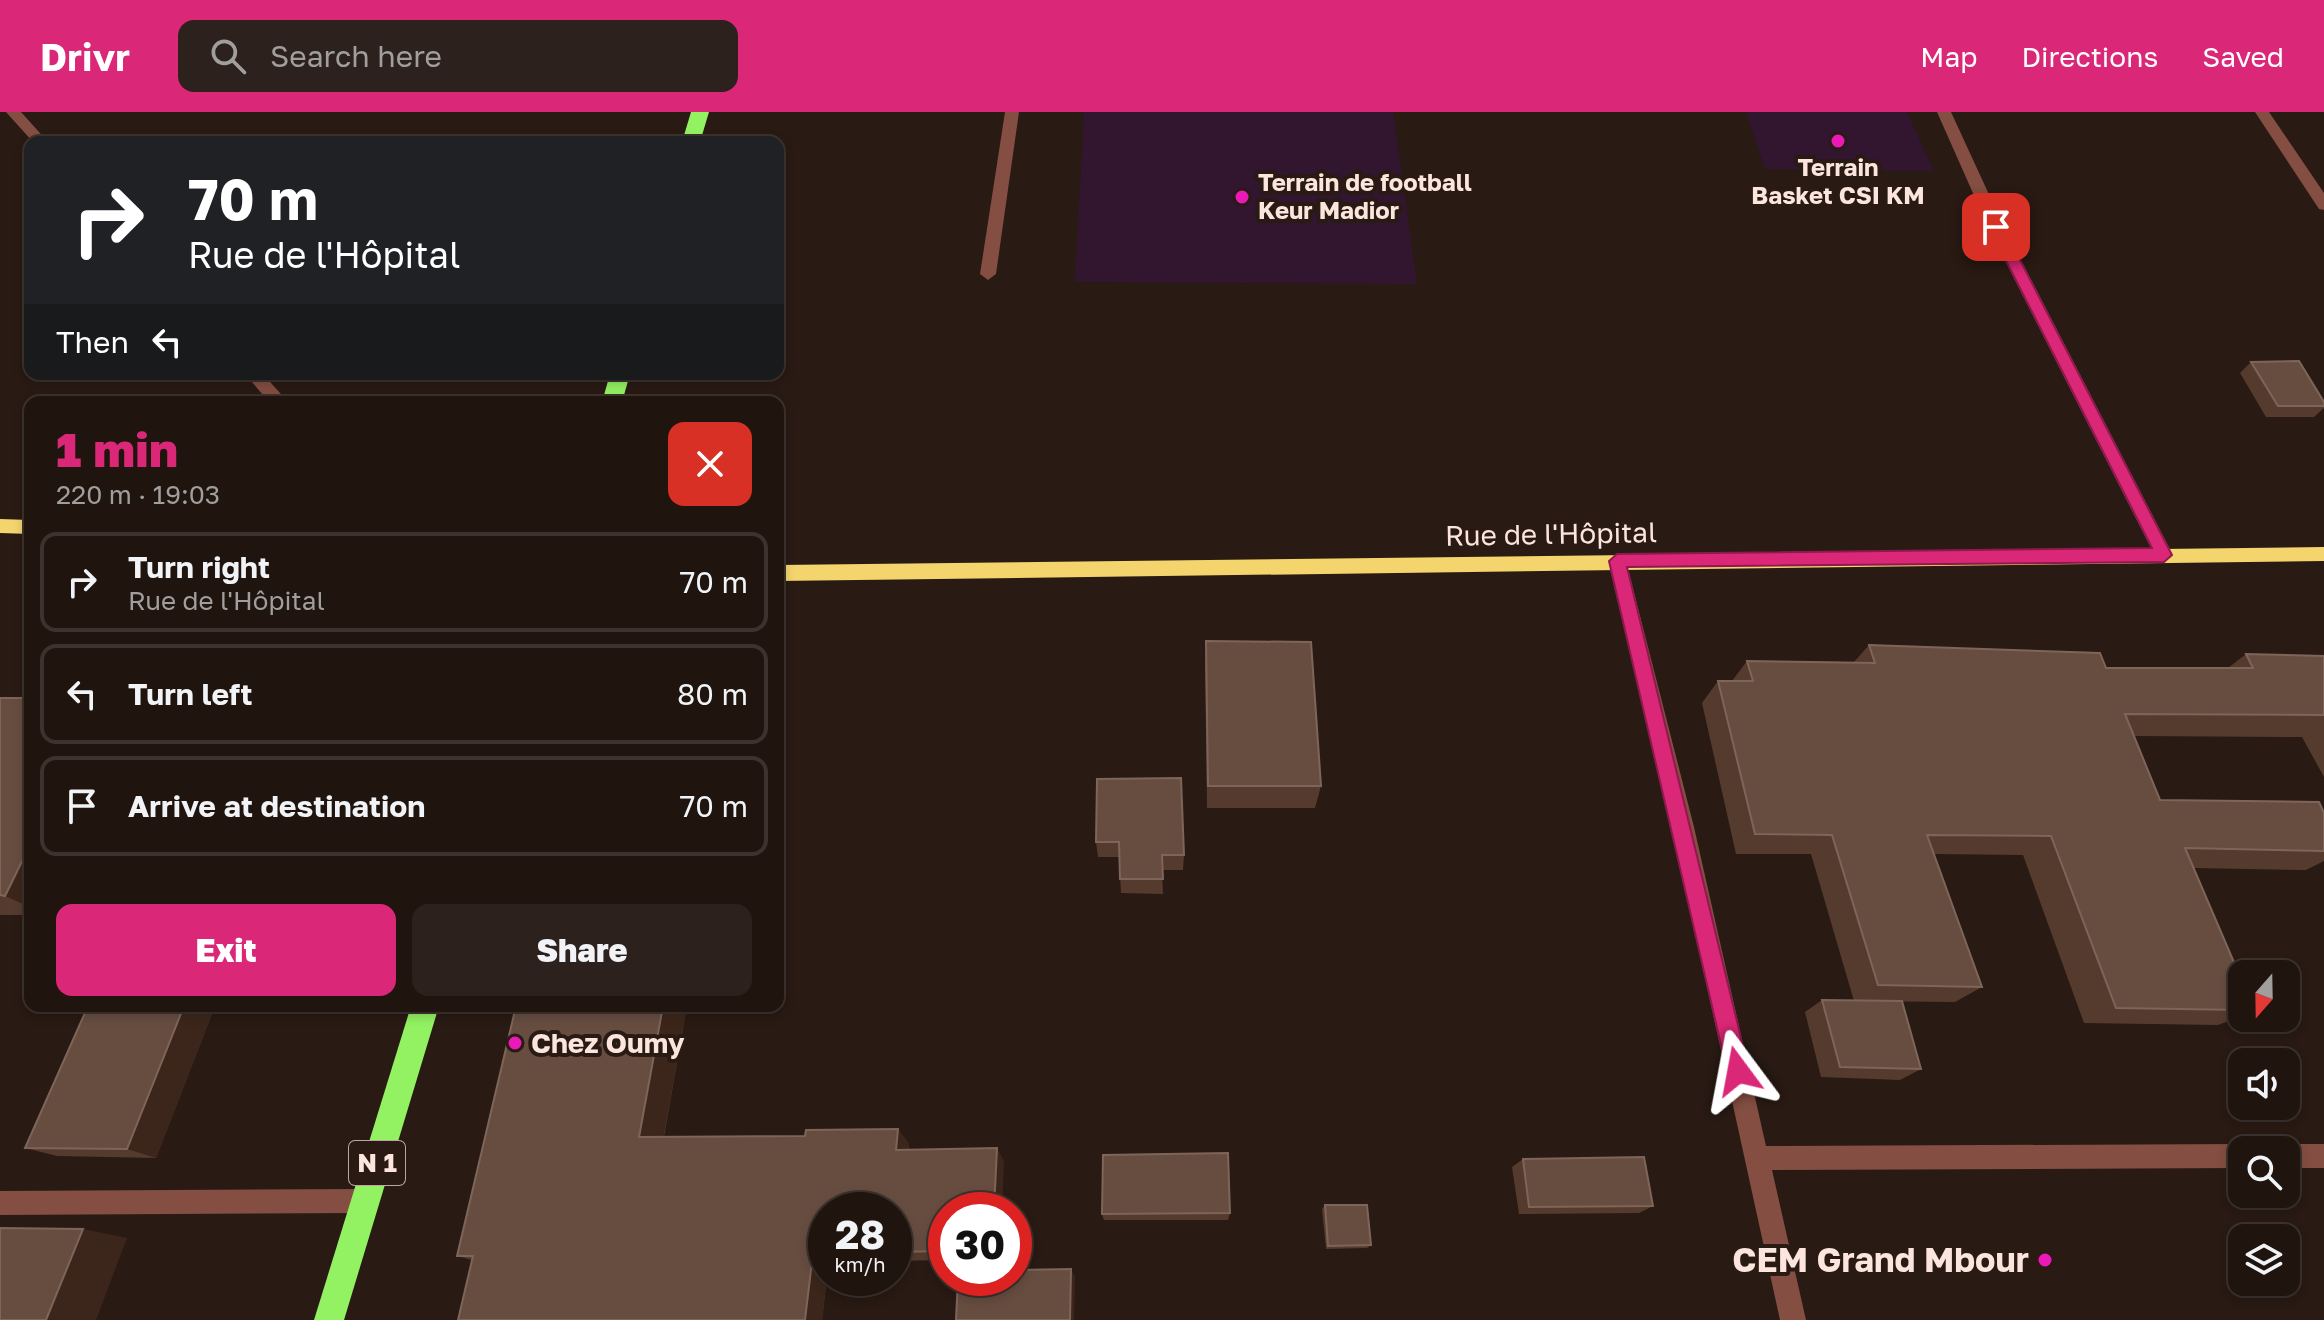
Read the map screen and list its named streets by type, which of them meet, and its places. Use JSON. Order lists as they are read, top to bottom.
{
  "streets": {
    "highway": ["N 1"],
    "main road": ["Rue de l'Hôpital"]
  },
  "places": [
    "Terrain Basket CSI KM",
    "Terrain de football Keur Madior",
    "Chez Oumy",
    "CEM Grand Mbour"
  ],
  "north": "bottom",
  "page": {
    "header": "Drivr",
    "search": "Search here",
    "nav": ["Map", "Directions", "Saved"],
    "turn": ["70 m", "Rue de l'Hôpital"],
    "then": "Then",
    "heading": ["1 min", "220 m · 19:03"],
    "list": [
      {
        "name": "Turn right",
        "note": "Rue de l'Hôpital",
        "value": "70 m"
      },
      {
        "name": "Turn left",
        "value": "80 m"
      },
      {
        "name": "Arrive at destination",
        "value": "70 m"
      }
    ],
    "buttons": ["Exit", "Share"],
    "speed": "28 km/h",
    "limit": "30"
  }
}
